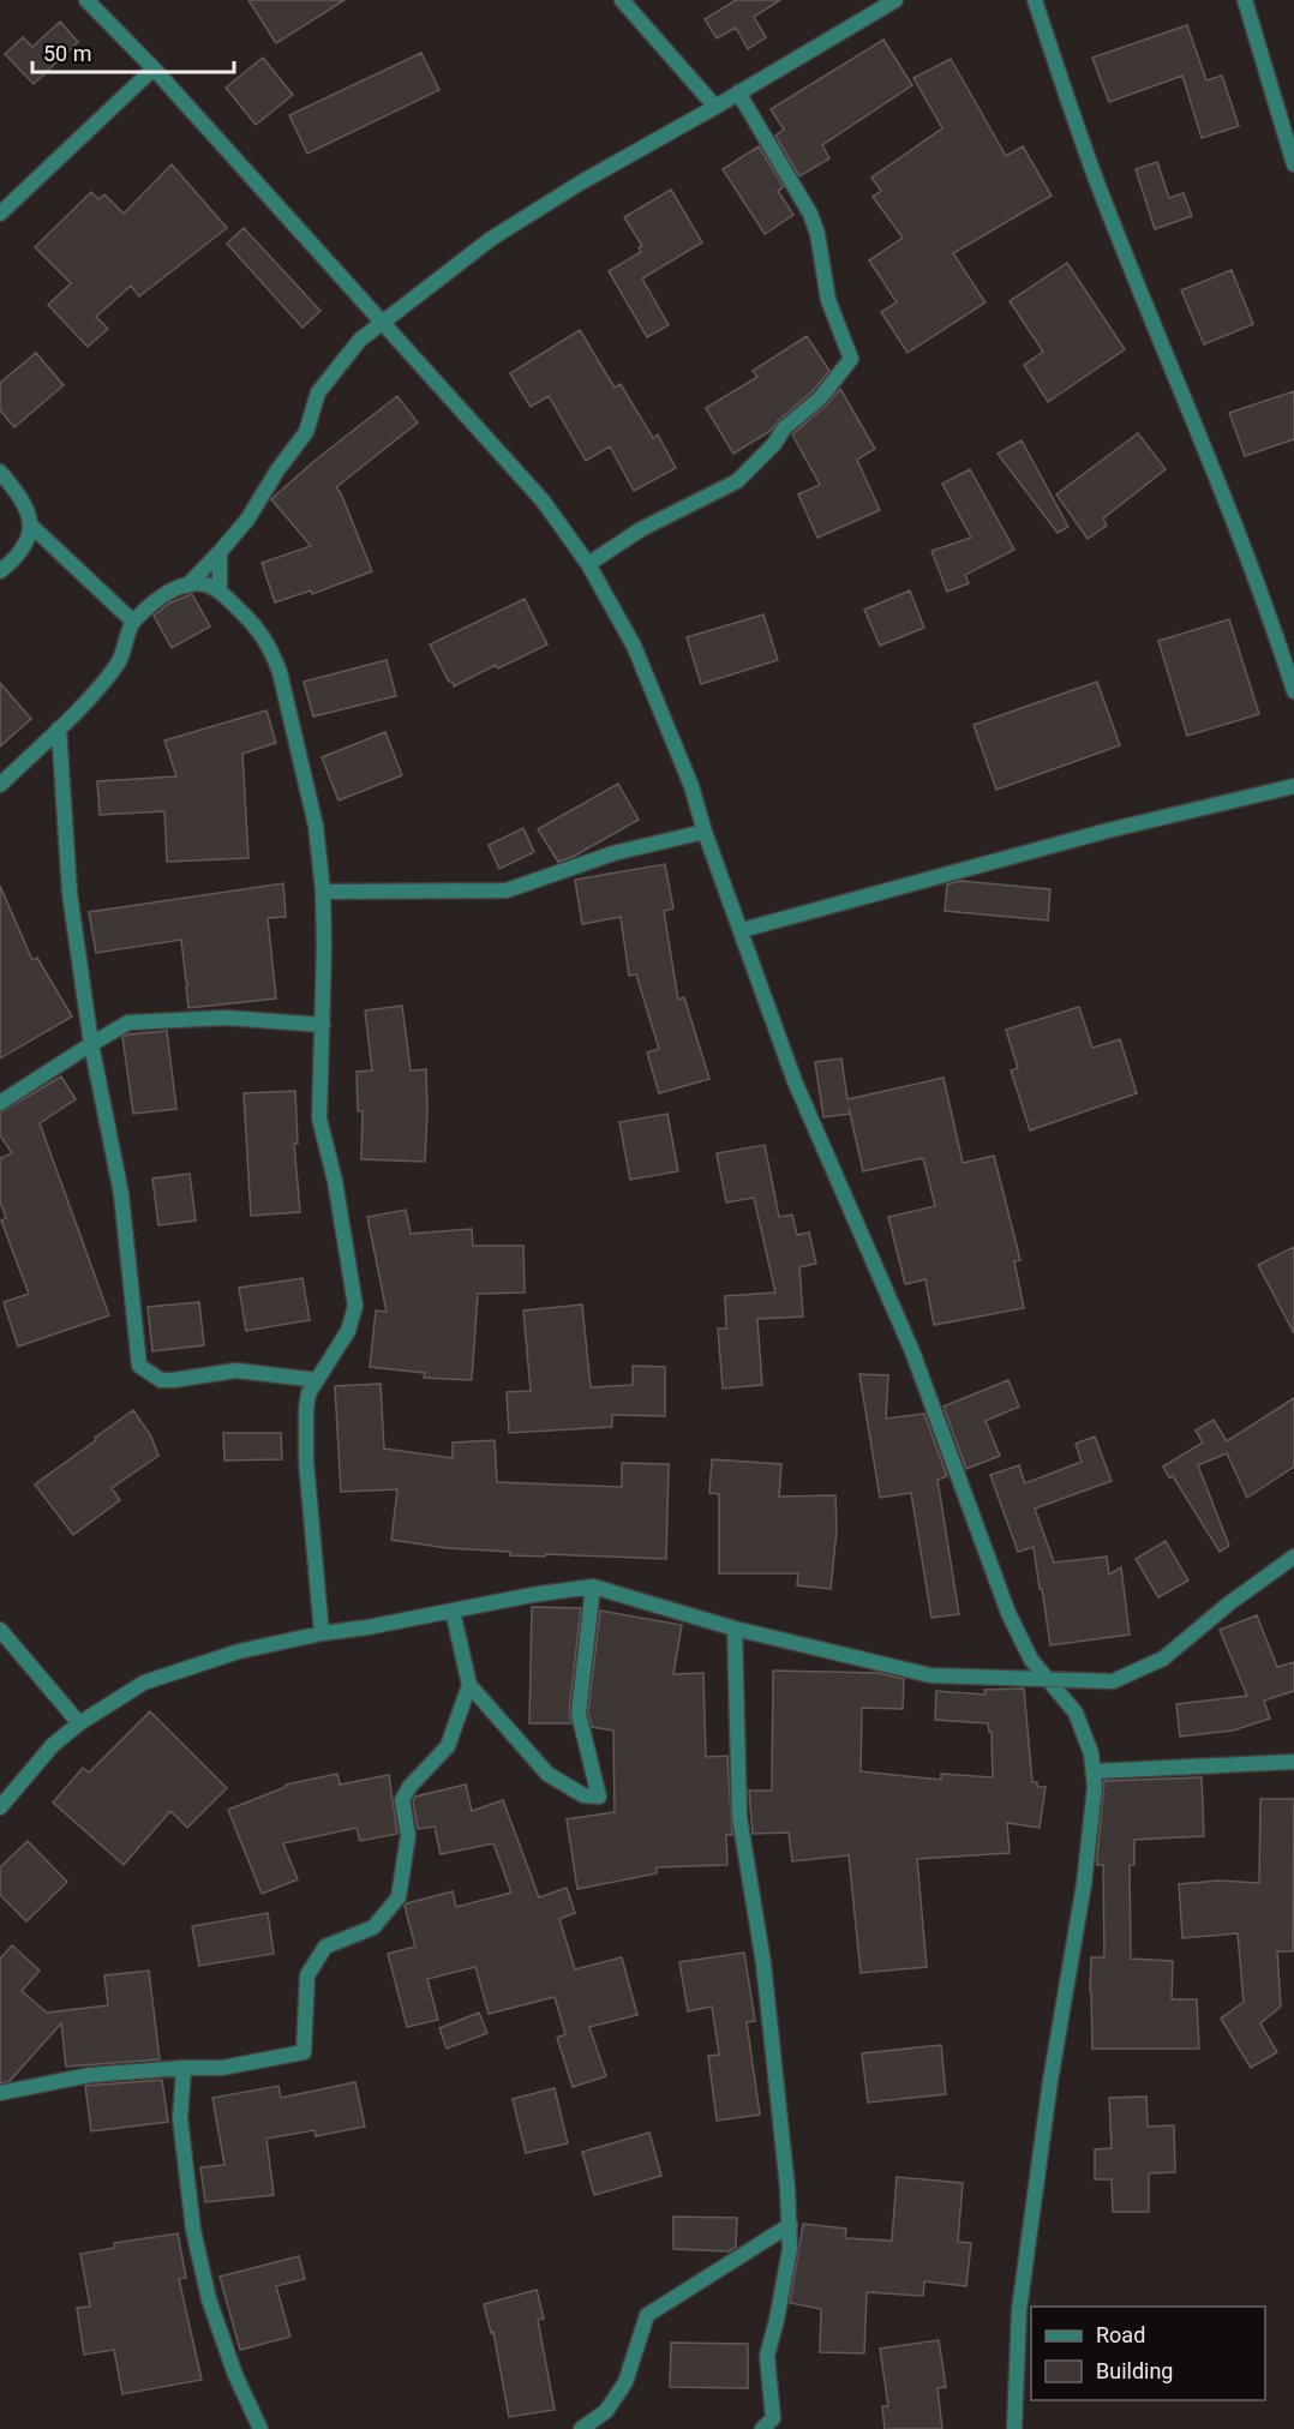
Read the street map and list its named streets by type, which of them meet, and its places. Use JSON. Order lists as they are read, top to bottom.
{
  "legend": ["Road", "Building"],
  "scale_bar": "50 m"
}
